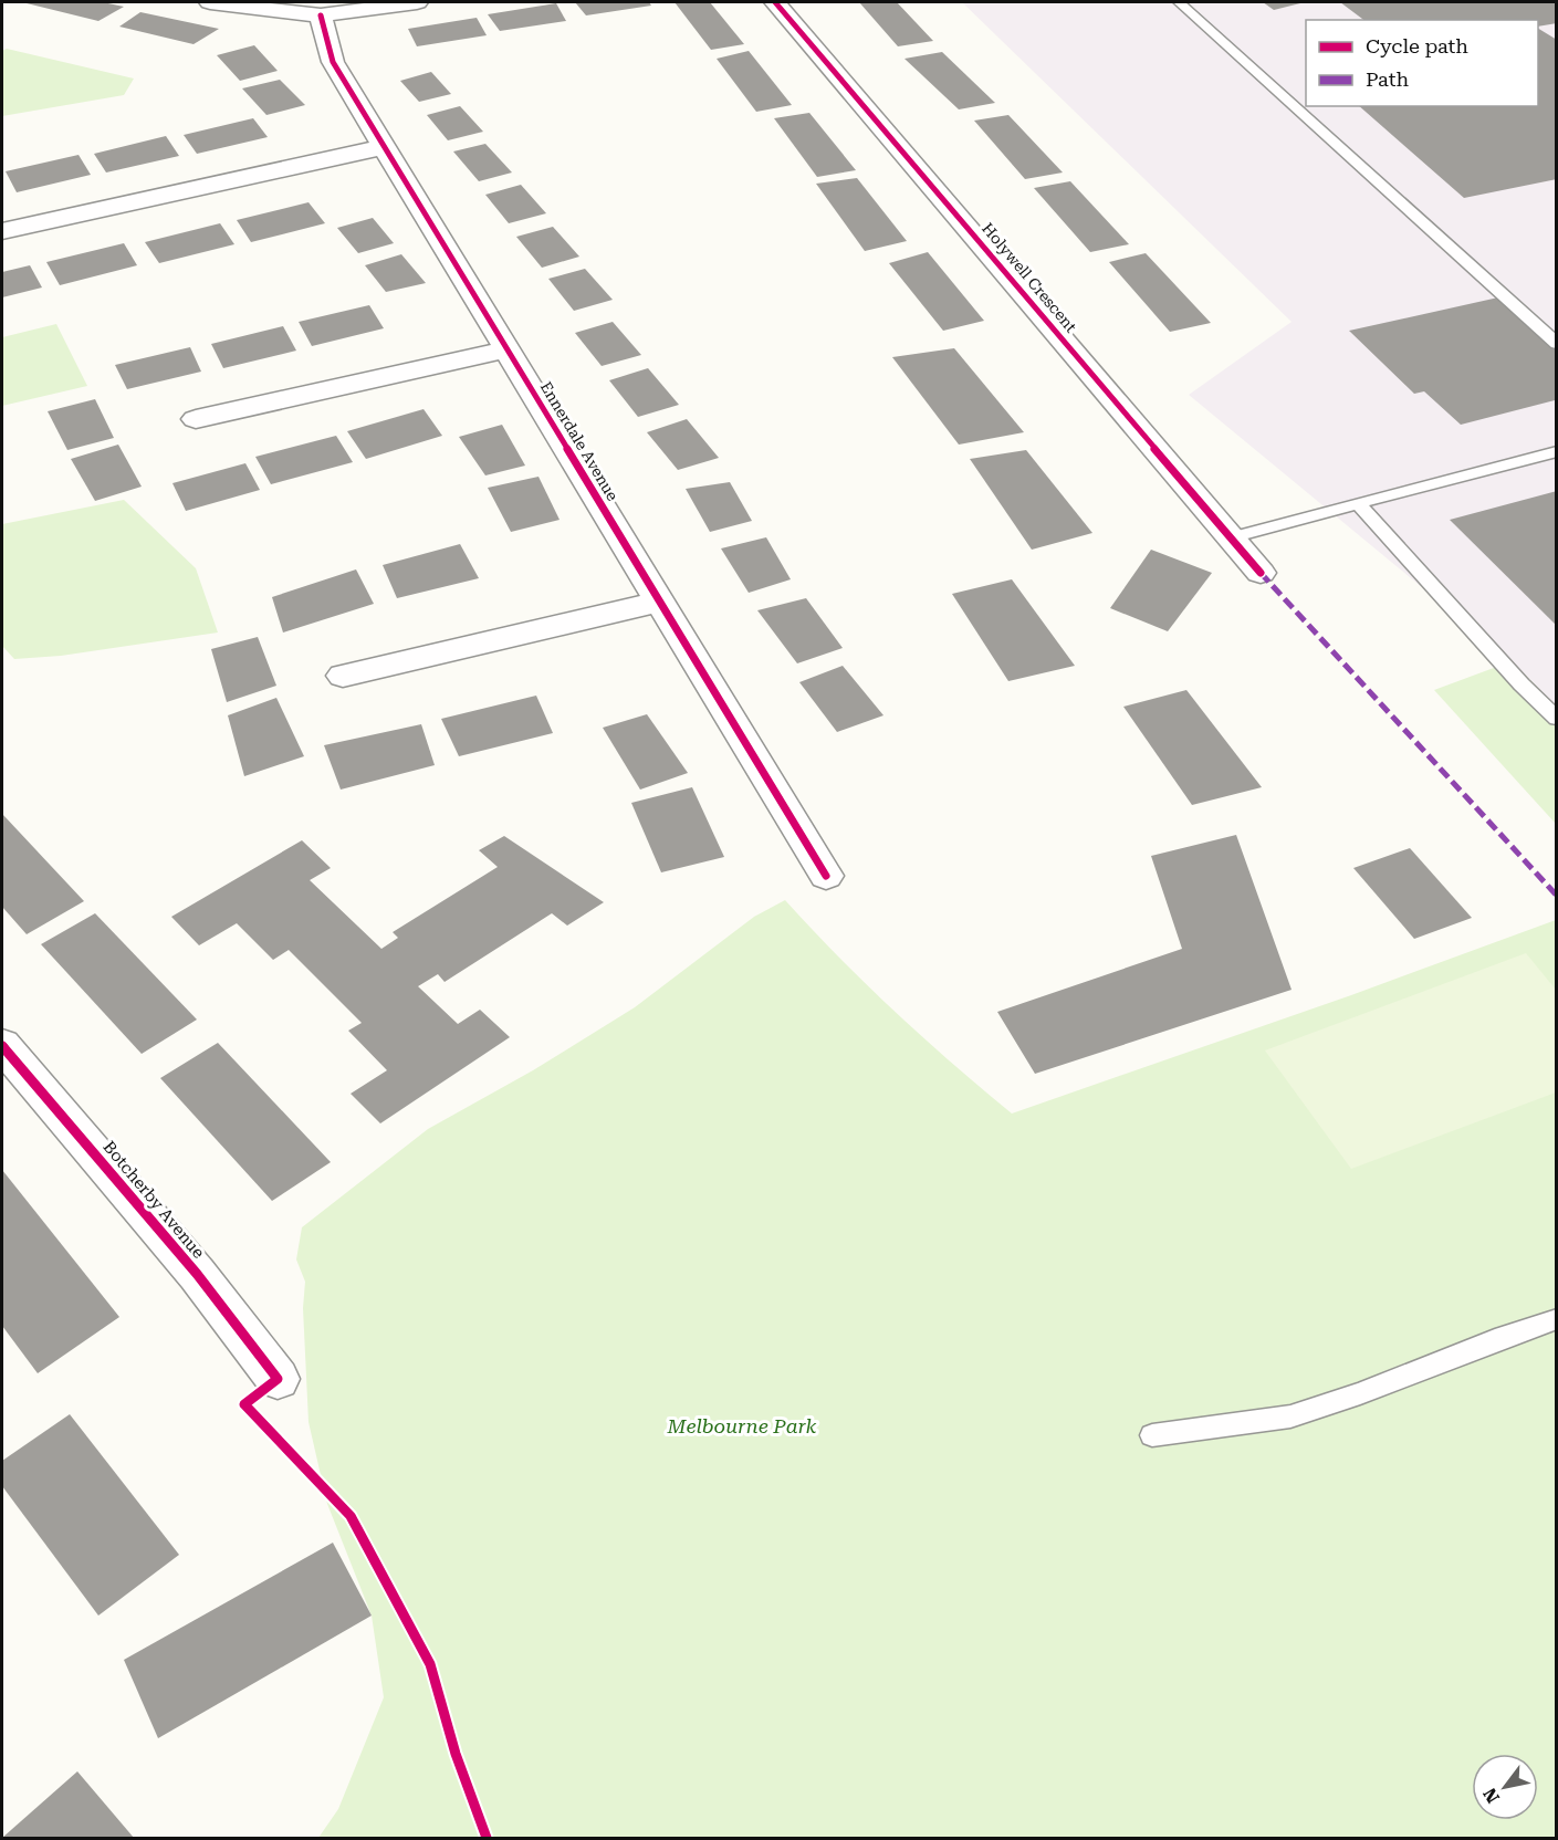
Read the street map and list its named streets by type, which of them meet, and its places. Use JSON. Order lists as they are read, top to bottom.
{
  "streets": {
    "street": ["Holywell Crescent", "Ennerdale Avenue", "Botcherby Avenue"]
  },
  "parks": ["Melbourne Park"],
  "legend": ["Cycle path", "Path"],
  "north": "bottom left"
}
